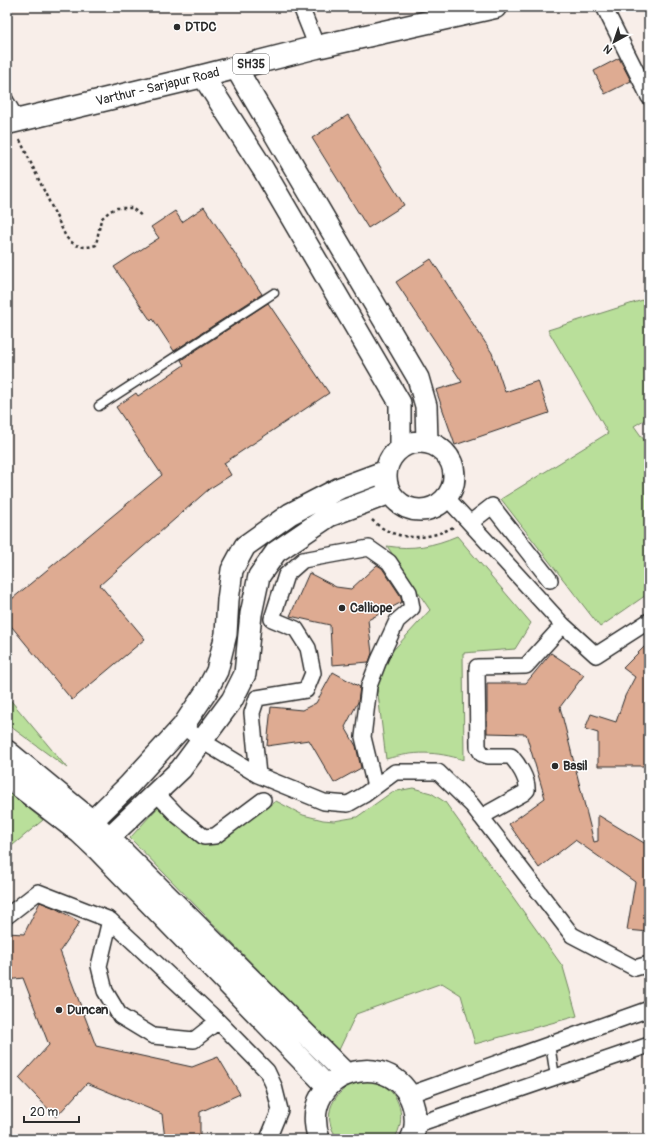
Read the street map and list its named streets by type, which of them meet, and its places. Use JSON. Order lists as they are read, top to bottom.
{
  "streets": {
    "main road": ["SH35", "Varthur - Sarjapur Road"]
  },
  "places": [
    "DTDC",
    "Calliope",
    "Basil",
    "Duncan"
  ],
  "scale_bar": "20 m",
  "north": "bottom left"
}
